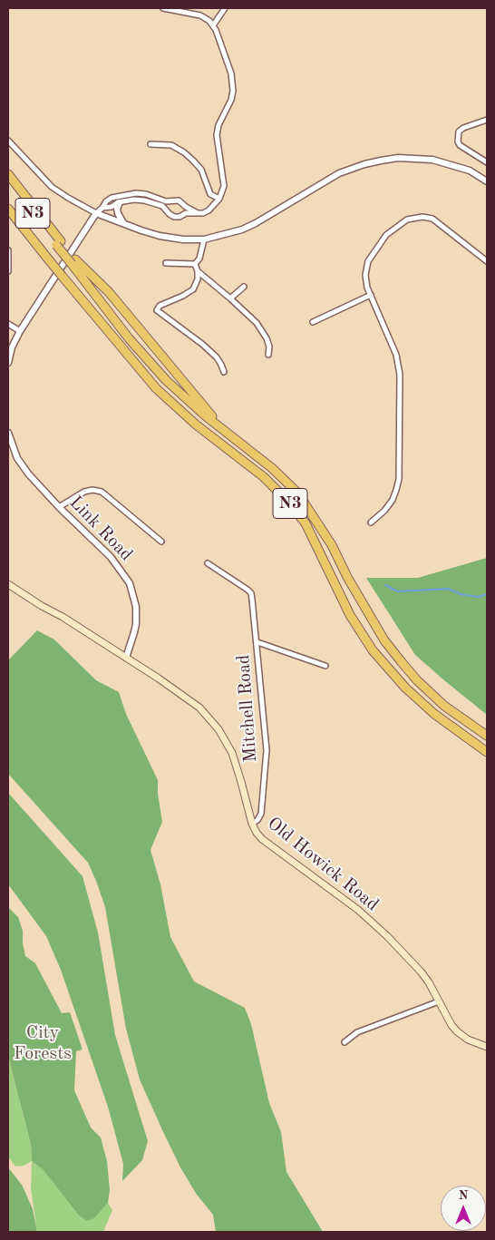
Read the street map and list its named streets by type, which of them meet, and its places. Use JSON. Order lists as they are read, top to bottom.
{
  "streets": {
    "highway": ["N3"],
    "main road": ["Old Howick Road"],
    "street": ["Link Road", "Mitchell Road"]
  },
  "crossings": [
    ["Link Road", "Old Howick Road"],
    ["Mitchell Road", "Old Howick Road"]
  ],
  "parks": ["City Forests"],
  "north": "top"
}
